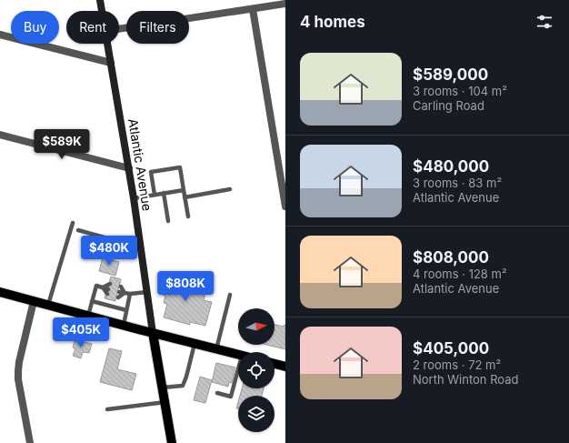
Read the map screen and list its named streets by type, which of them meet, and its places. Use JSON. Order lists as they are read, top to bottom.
{
  "streets": {
    "main road": ["Atlantic Avenue"]
  },
  "north": "right",
  "page": {
    "heading": "4 homes",
    "chip": ["Buy", "Rent", "Filters"],
    "list": [
      {
        "name": "$589,000",
        "note": "3 rooms · 104 m² · Carling Road"
      },
      {
        "name": "$480,000",
        "note": "3 rooms · 83 m² · Atlantic Avenue"
      },
      {
        "name": "$808,000",
        "note": "4 rooms · 128 m² · Atlantic Avenue"
      },
      {
        "name": "$405,000",
        "note": "2 rooms · 72 m² · North Winton Road"
      }
    ],
    "price": [
      "$589K",
      "$480K",
      "$808K",
      "$405K"
    ]
  }
}
